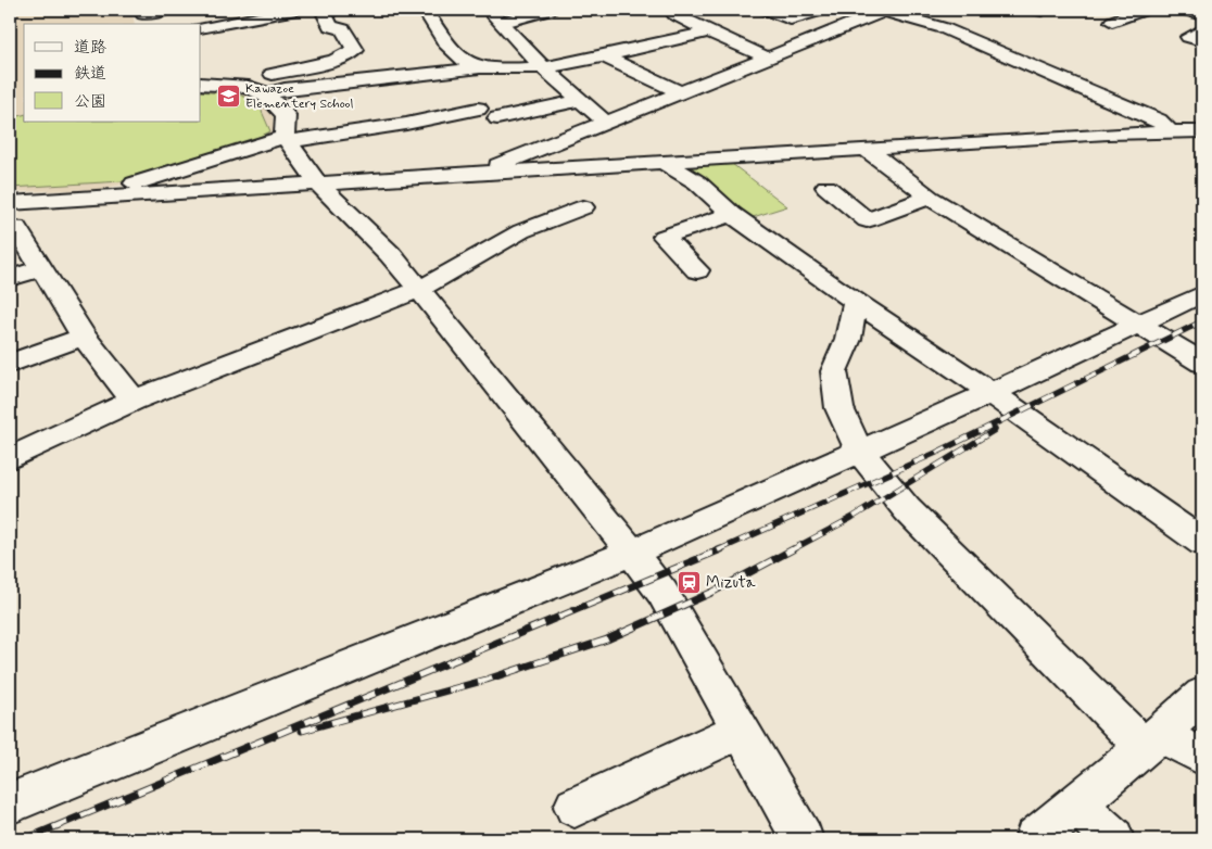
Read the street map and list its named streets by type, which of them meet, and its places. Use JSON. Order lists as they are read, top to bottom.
{
  "places": {
    "school or university": ["Kawazoe Elementery School"],
    "station": ["Mizuta"]
  },
  "legend": ["道路", "鉄道", "公園"]
}
